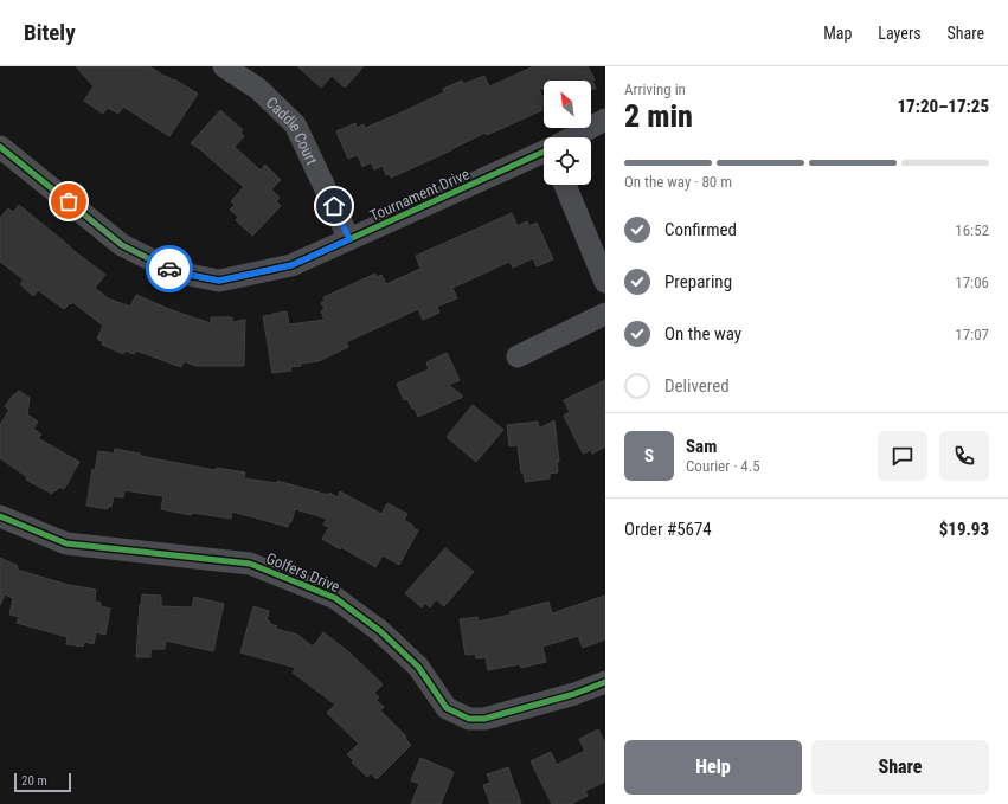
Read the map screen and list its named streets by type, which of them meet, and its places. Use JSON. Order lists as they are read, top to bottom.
{
  "streets": {
    "street": ["Caddie Court", "Tournament Drive", "Golfers Drive"]
  },
  "crossings": [
    ["Caddie Court", "Tournament Drive"]
  ],
  "scale_bar": "20 m",
  "north": "top left",
  "page": {
    "header": "Bitely",
    "nav": ["Map", "Layers", "Share"],
    "heading": ["2 min", "Arriving in", "17:20–17:25"],
    "panel": [
      "Sam",
      "Courier · 4.5",
      "Order #5674",
      "$19.93"
    ],
    "bar": "On the way · 80 m",
    "list": [
      ["Confirmed", "16:52"],
      ["Preparing", "17:06"],
      ["On the way", "17:07"],
      "Delivered"
    ],
    "round": "S",
    "buttons": ["Help", "Share"],
    "scale": "20 m"
  }
}
